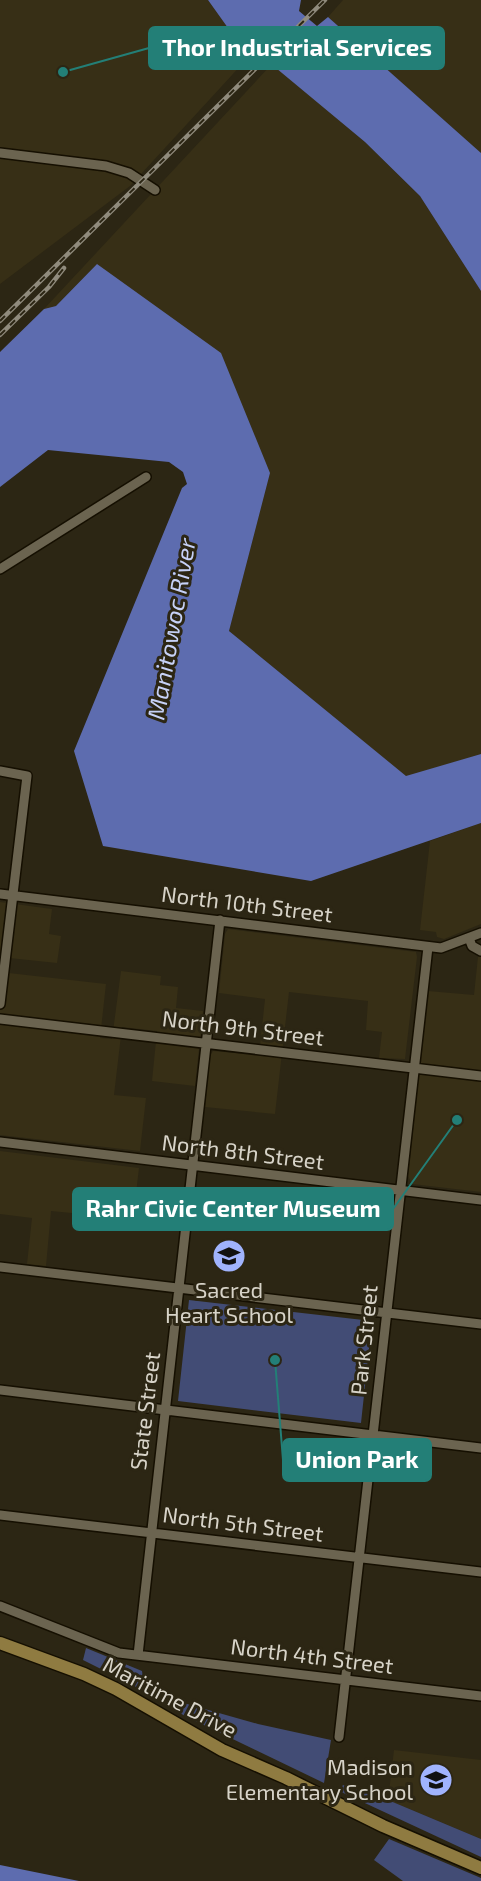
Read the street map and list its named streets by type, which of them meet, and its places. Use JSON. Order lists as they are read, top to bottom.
{
  "streets": {
    "main road": ["Maritime Drive"],
    "street": [
      "North 10th Street",
      "North 9th Street",
      "North 8th Street",
      "Park Street",
      "State Street",
      "North 5th Street",
      "North 4th Street"
    ]
  },
  "crossings": [
    ["North 10th Street", "Park Street"],
    ["North 10th Street", "State Street"],
    ["North 9th Street", "Park Street"],
    ["North 9th Street", "State Street"],
    ["North 8th Street", "Park Street"],
    ["North 8th Street", "State Street"],
    ["Park Street", "North 5th Street"],
    ["Park Street", "North 4th Street"],
    ["State Street", "North 5th Street"],
    ["State Street", "North 4th Street"]
  ],
  "water": ["Manitowoc River"],
  "places": {
    "other": ["Thor Industrial Services", "Rahr Civic Center Museum", "Union Park"],
    "school or university": ["Sacred Heart School", "Madison Elementary School"]
  }
}
